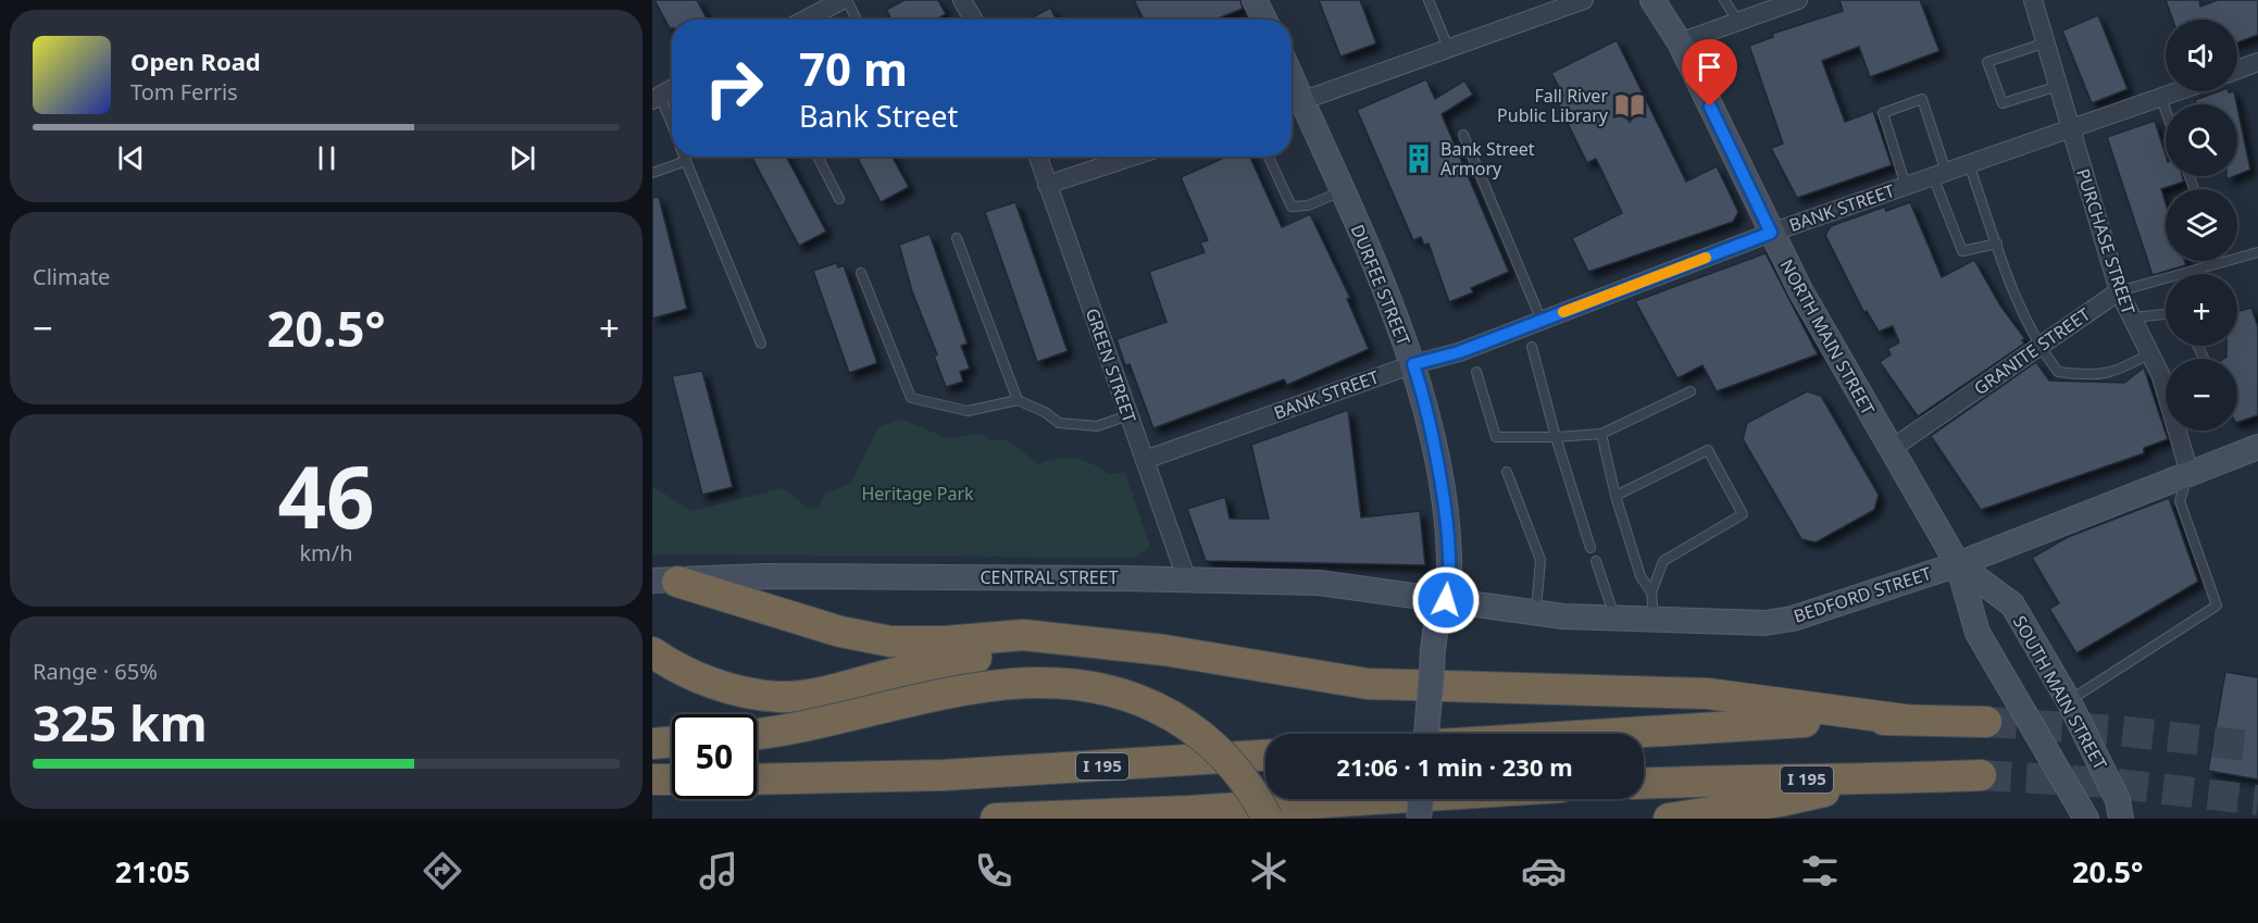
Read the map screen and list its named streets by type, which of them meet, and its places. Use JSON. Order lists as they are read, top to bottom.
{
  "streets": {
    "highway": ["I 195"],
    "main road": [
      "DURFEE STREET",
      "NORTH MAIN STREET",
      "CENTRAL STREET",
      "BEDFORD STREET",
      "SOUTH MAIN STREET"
    ],
    "street": [
      "BANK STREET",
      "PURCHASE STREET",
      "GRANITE STREET",
      "GREEN STREET"
    ]
  },
  "crossings": [
    ["BANK STREET", "PURCHASE STREET"],
    ["BANK STREET", "DURFEE STREET"],
    ["BANK STREET", "NORTH MAIN STREET"],
    ["BANK STREET", "GREEN STREET"],
    ["PURCHASE STREET", "GRANITE STREET"],
    ["PURCHASE STREET", "BEDFORD STREET"],
    ["DURFEE STREET", "CENTRAL STREET"],
    ["DURFEE STREET", "BEDFORD STREET"],
    ["NORTH MAIN STREET", "GRANITE STREET"],
    ["NORTH MAIN STREET", "BEDFORD STREET"],
    ["NORTH MAIN STREET", "SOUTH MAIN STREET"],
    ["GREEN STREET", "CENTRAL STREET"],
    ["CENTRAL STREET", "BEDFORD STREET"],
    ["BEDFORD STREET", "SOUTH MAIN STREET"]
  ],
  "parks": ["Heritage Park"],
  "places": {
    "library": ["Fall River Public Library"],
    "building": ["Bank Street Armory"]
  },
  "page": {
    "map_buttons": ["+", "−"],
    "turn": ["70 m", "Bank Street"],
    "song": ["Open Road", "Tom Ferris"],
    "tile": [
      "Climate",
      ["46", "km/h"],
      ["Range · 65%", "325 km"]
    ],
    "heat": ["−", "20.5°", "+"],
    "limit": "50",
    "trip": "21:06 · 1 min · 230 m",
    "tabs": ["21:05", "20.5°"]
  }
}
